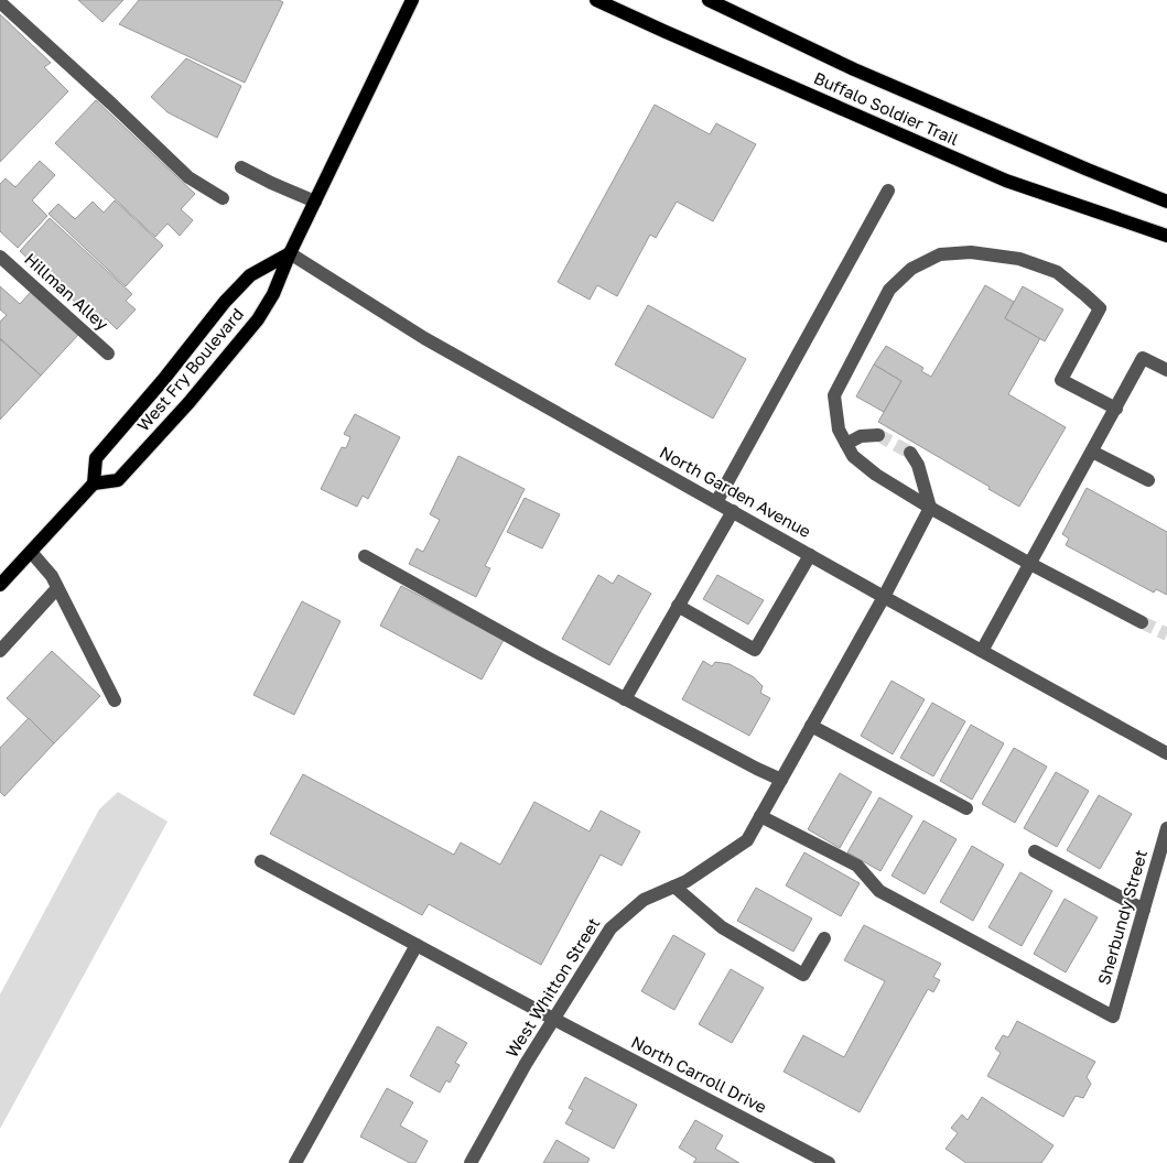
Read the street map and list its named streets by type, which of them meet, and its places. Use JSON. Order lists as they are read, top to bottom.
{
  "streets": {
    "main road": ["Buffalo Soldier Trail", "West Fry Boulevard"],
    "street": [
      "Hillman Alley",
      "North Garden Avenue",
      "Sherbundy Street",
      "West Whitton Street",
      "North Carroll Drive"
    ]
  },
  "crossings": [
    ["West Fry Boulevard", "North Garden Avenue"],
    ["North Garden Avenue", "West Whitton Street"],
    ["Sherbundy Street", "West Whitton Street"],
    ["West Whitton Street", "North Carroll Drive"]
  ]
}
